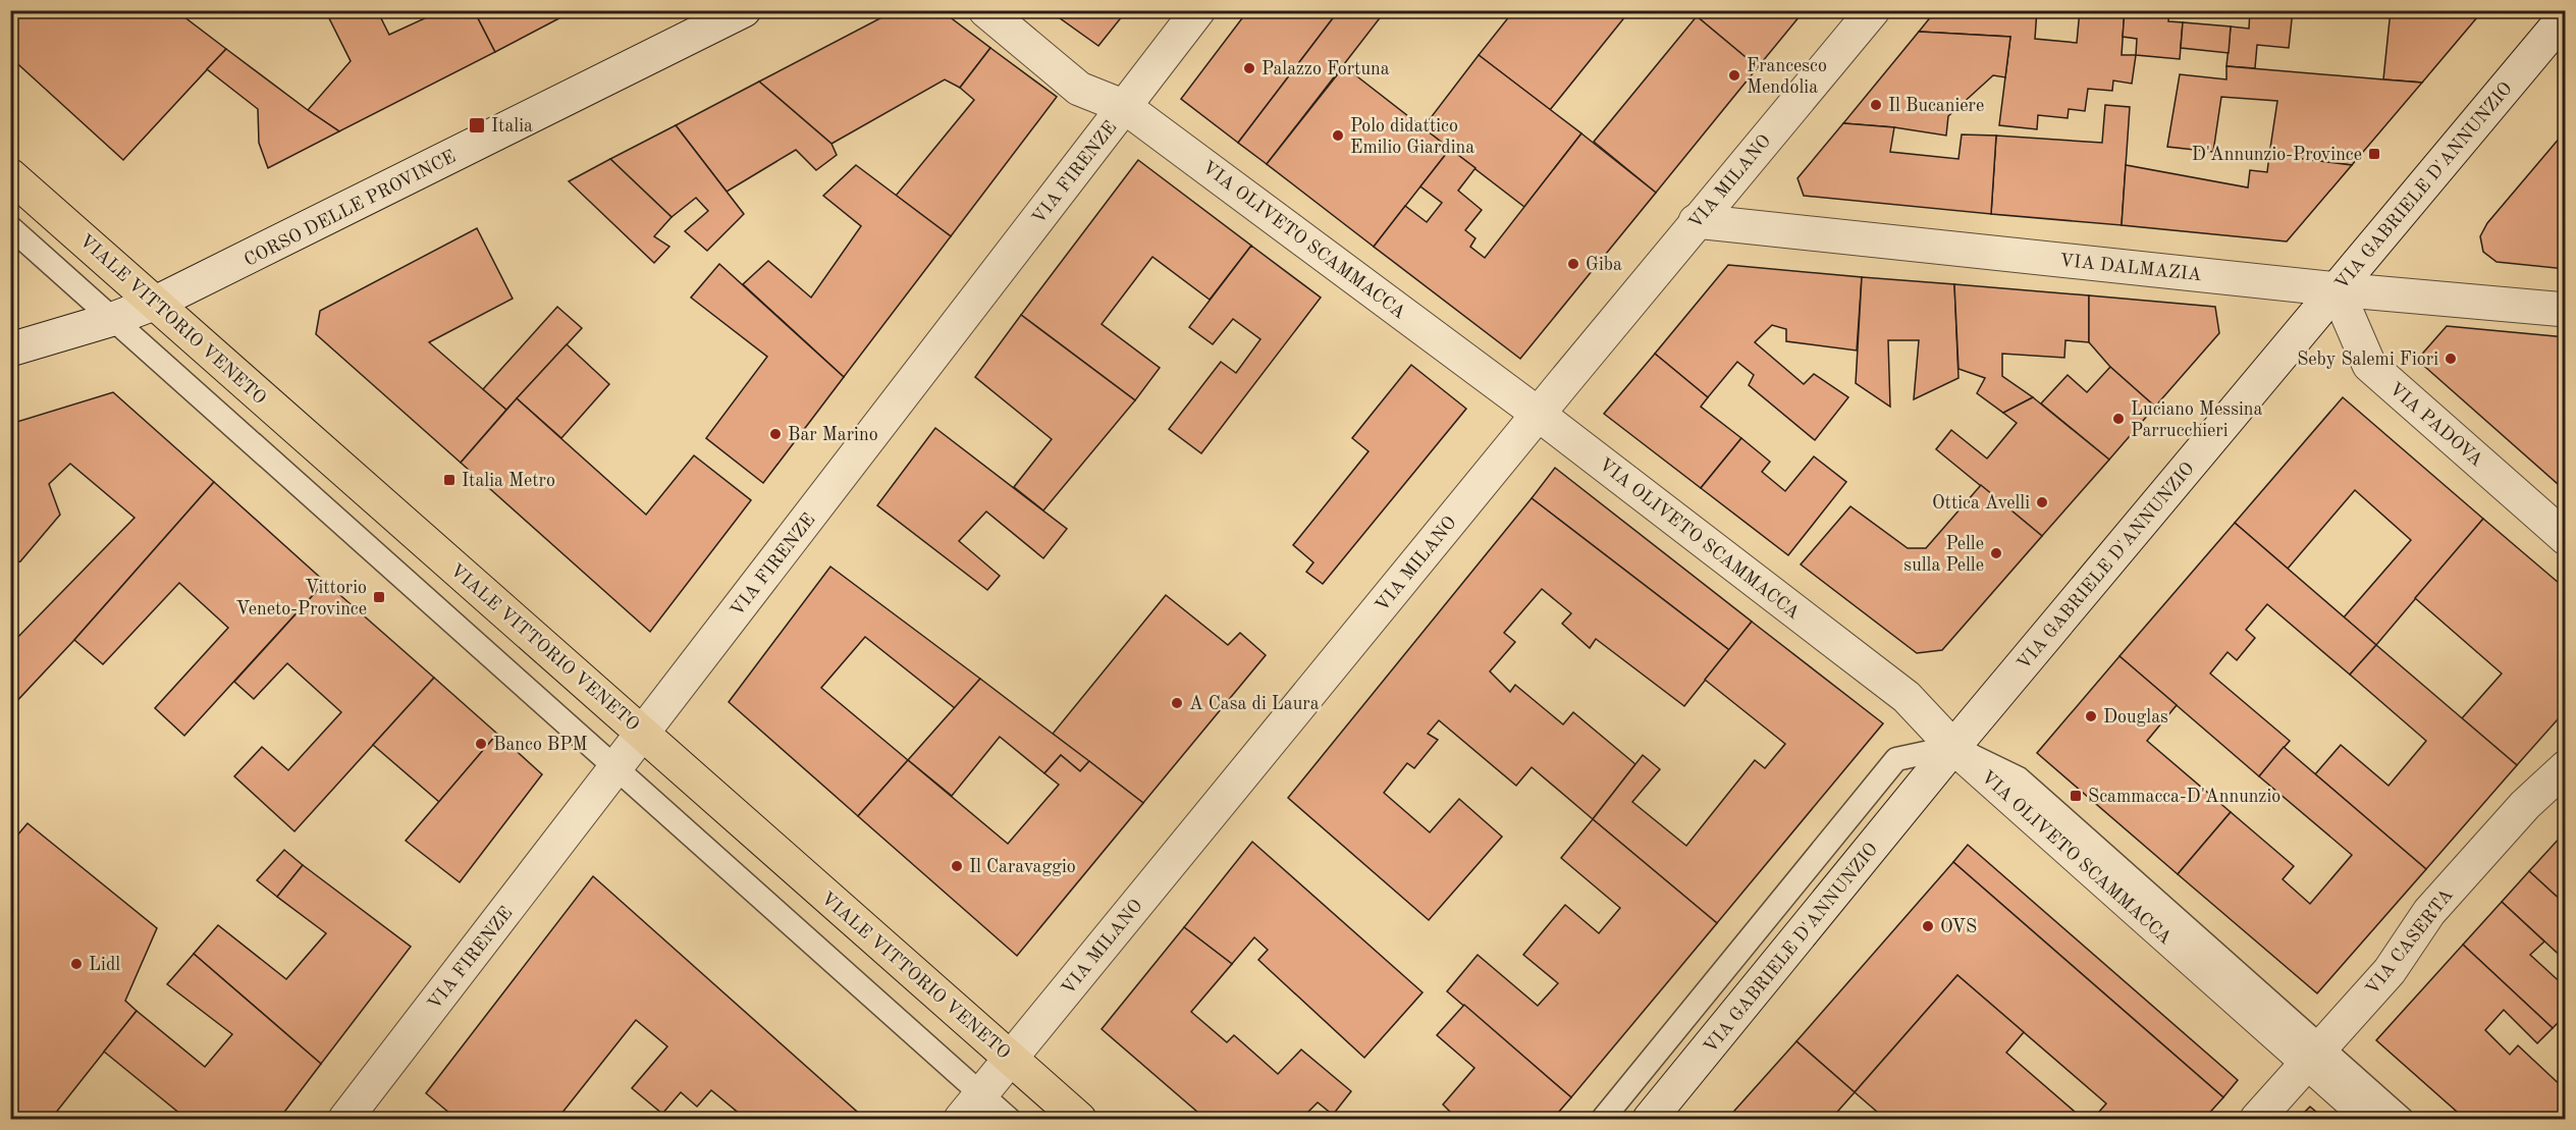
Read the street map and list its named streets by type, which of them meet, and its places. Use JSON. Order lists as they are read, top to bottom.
{
  "streets": {
    "main road": ["VIALE VITTORIO VENETO"],
    "street": [
      "VIA FIRENZE",
      "VIA MILANO",
      "VIA GABRIELE D'ANNUNZIO",
      "CORSO DELLE PROVINCE",
      "VIA OLIVETO SCAMMACCA",
      "VIA DALMAZIA",
      "VIA PADOVA",
      "VIA CASERTA"
    ]
  },
  "crossings": [
    ["VIA FIRENZE", "VIA OLIVETO SCAMMACCA"],
    ["VIA FIRENZE", "VIALE VITTORIO VENETO"],
    ["VIA MILANO", "VIA OLIVETO SCAMMACCA"],
    ["VIA MILANO", "VIA DALMAZIA"],
    ["VIA MILANO", "VIALE VITTORIO VENETO"],
    ["VIA GABRIELE D'ANNUNZIO", "VIA OLIVETO SCAMMACCA"],
    ["VIA GABRIELE D'ANNUNZIO", "VIA DALMAZIA"],
    ["VIA GABRIELE D'ANNUNZIO", "VIA PADOVA"],
    ["CORSO DELLE PROVINCE", "VIALE VITTORIO VENETO"],
    ["VIA OLIVETO SCAMMACCA", "VIA CASERTA"],
    ["VIA DALMAZIA", "VIA PADOVA"]
  ],
  "places": {
    "other": [
      "Palazzo Fortuna",
      "Francesco Mendolia",
      "Il Bucaniere",
      "Polo didattico Emilio Giardina",
      "Giba",
      "Seby Salemi Fiori",
      "Luciano Messina Parrucchieri",
      "Bar Marino",
      "Ottica Avelli",
      "Pelle sulla Pelle",
      "A Casa di Laura",
      "Douglas",
      "Banco BPM",
      "Il Caravaggio",
      "OVS",
      "Lidl"
    ],
    "transit": [
      "Italia",
      "D'Annunzio-Province",
      "Italia Metro",
      "Vittorio Veneto-Province",
      "Scammacca-D'Annunzio"
    ]
  }
}
